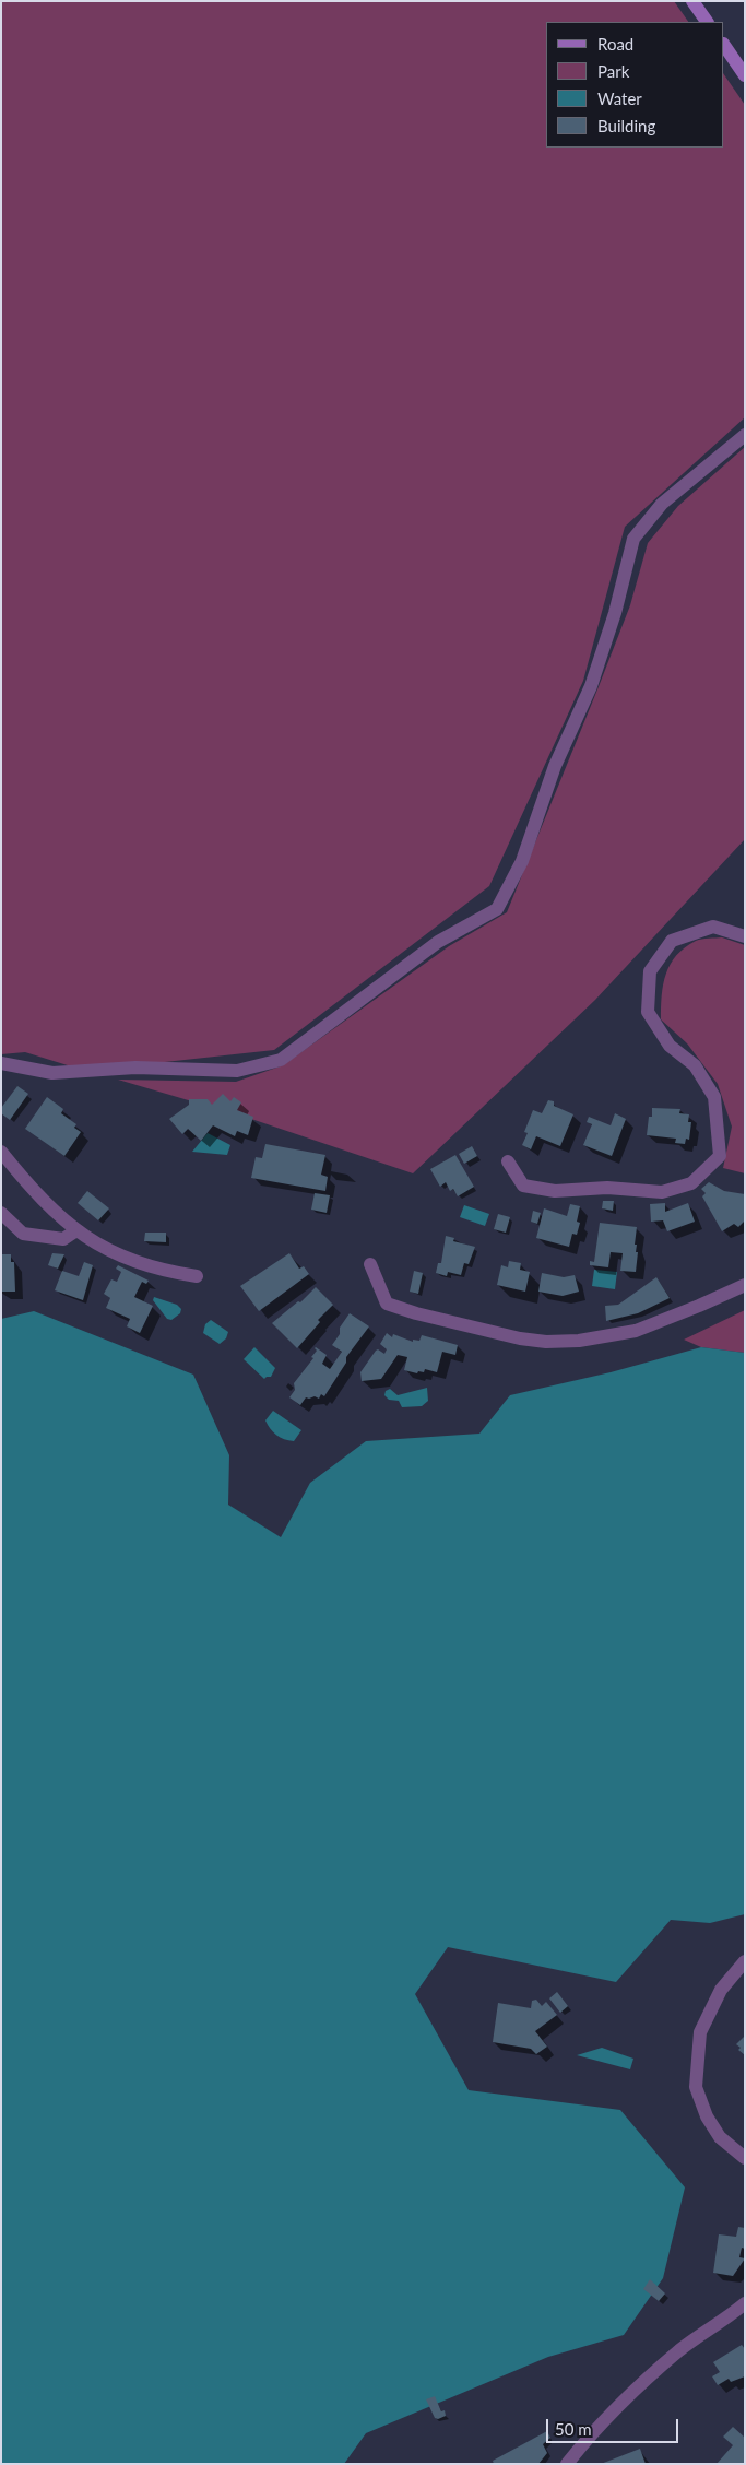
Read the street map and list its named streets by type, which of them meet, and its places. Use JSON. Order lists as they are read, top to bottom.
{
  "legend": [
    "Road",
    "Park",
    "Water",
    "Building"
  ],
  "scale_bar": "50 m"
}
